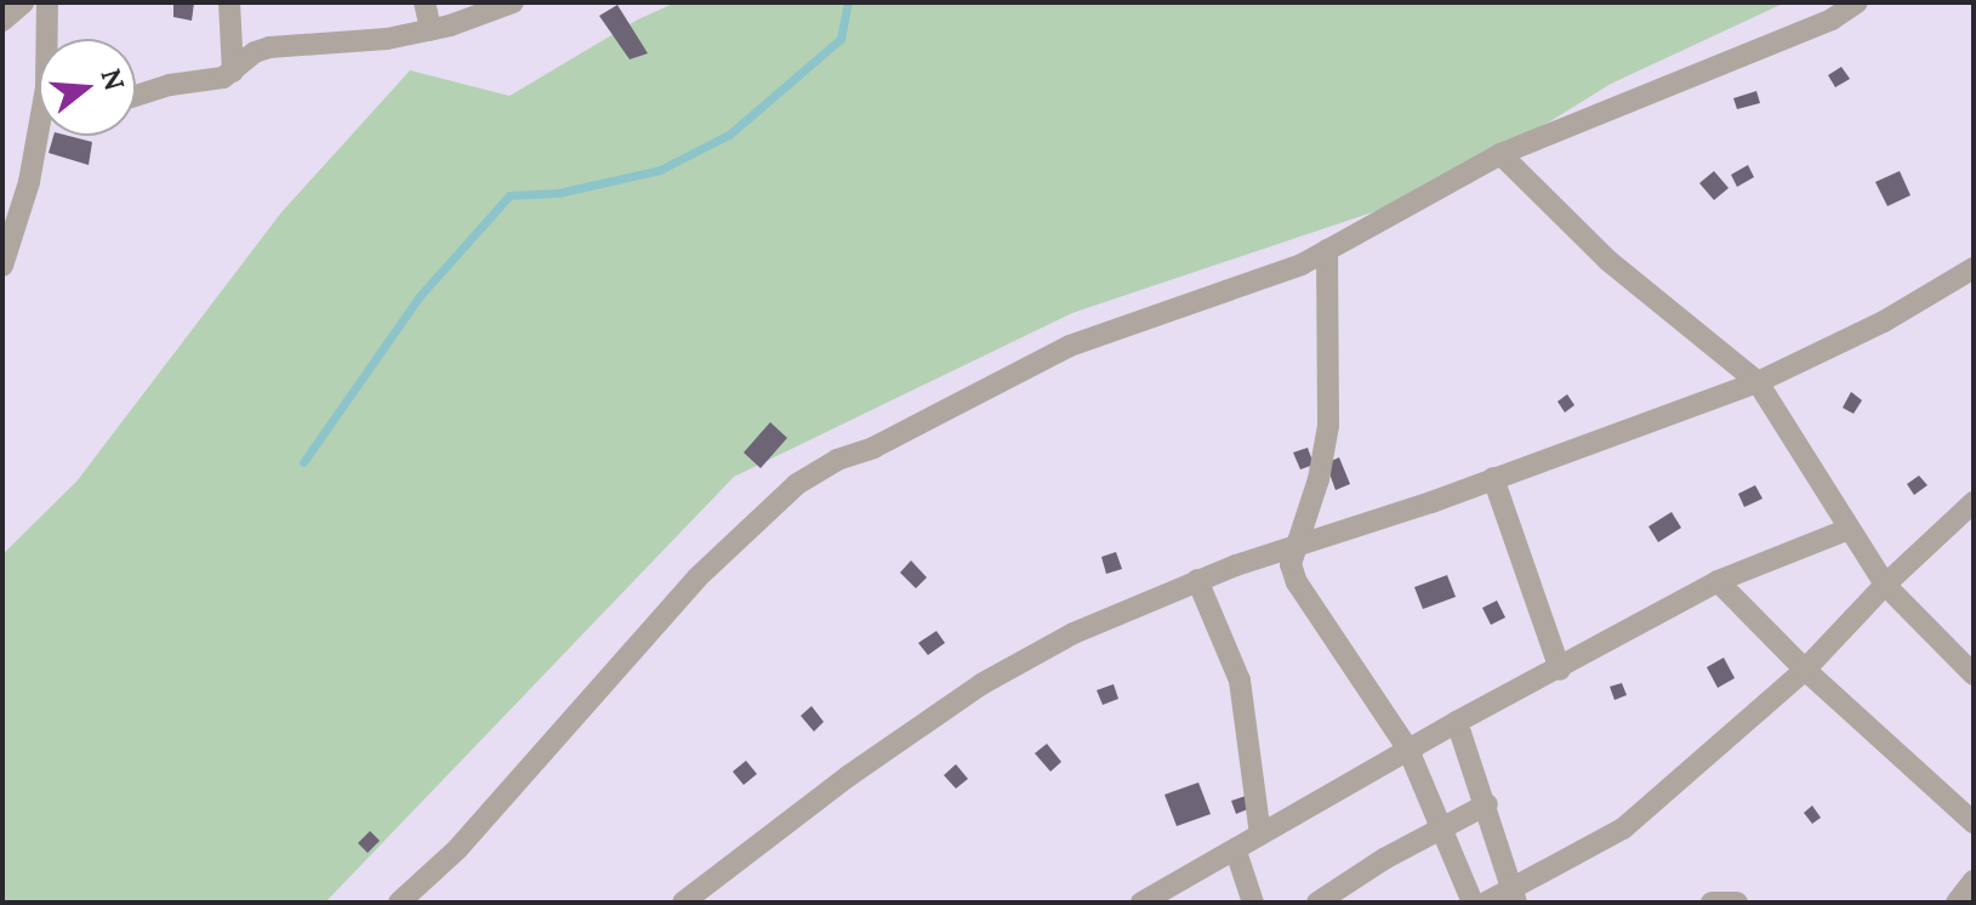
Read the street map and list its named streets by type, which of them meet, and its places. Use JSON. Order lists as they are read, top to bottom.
{
  "north": "right"
}
